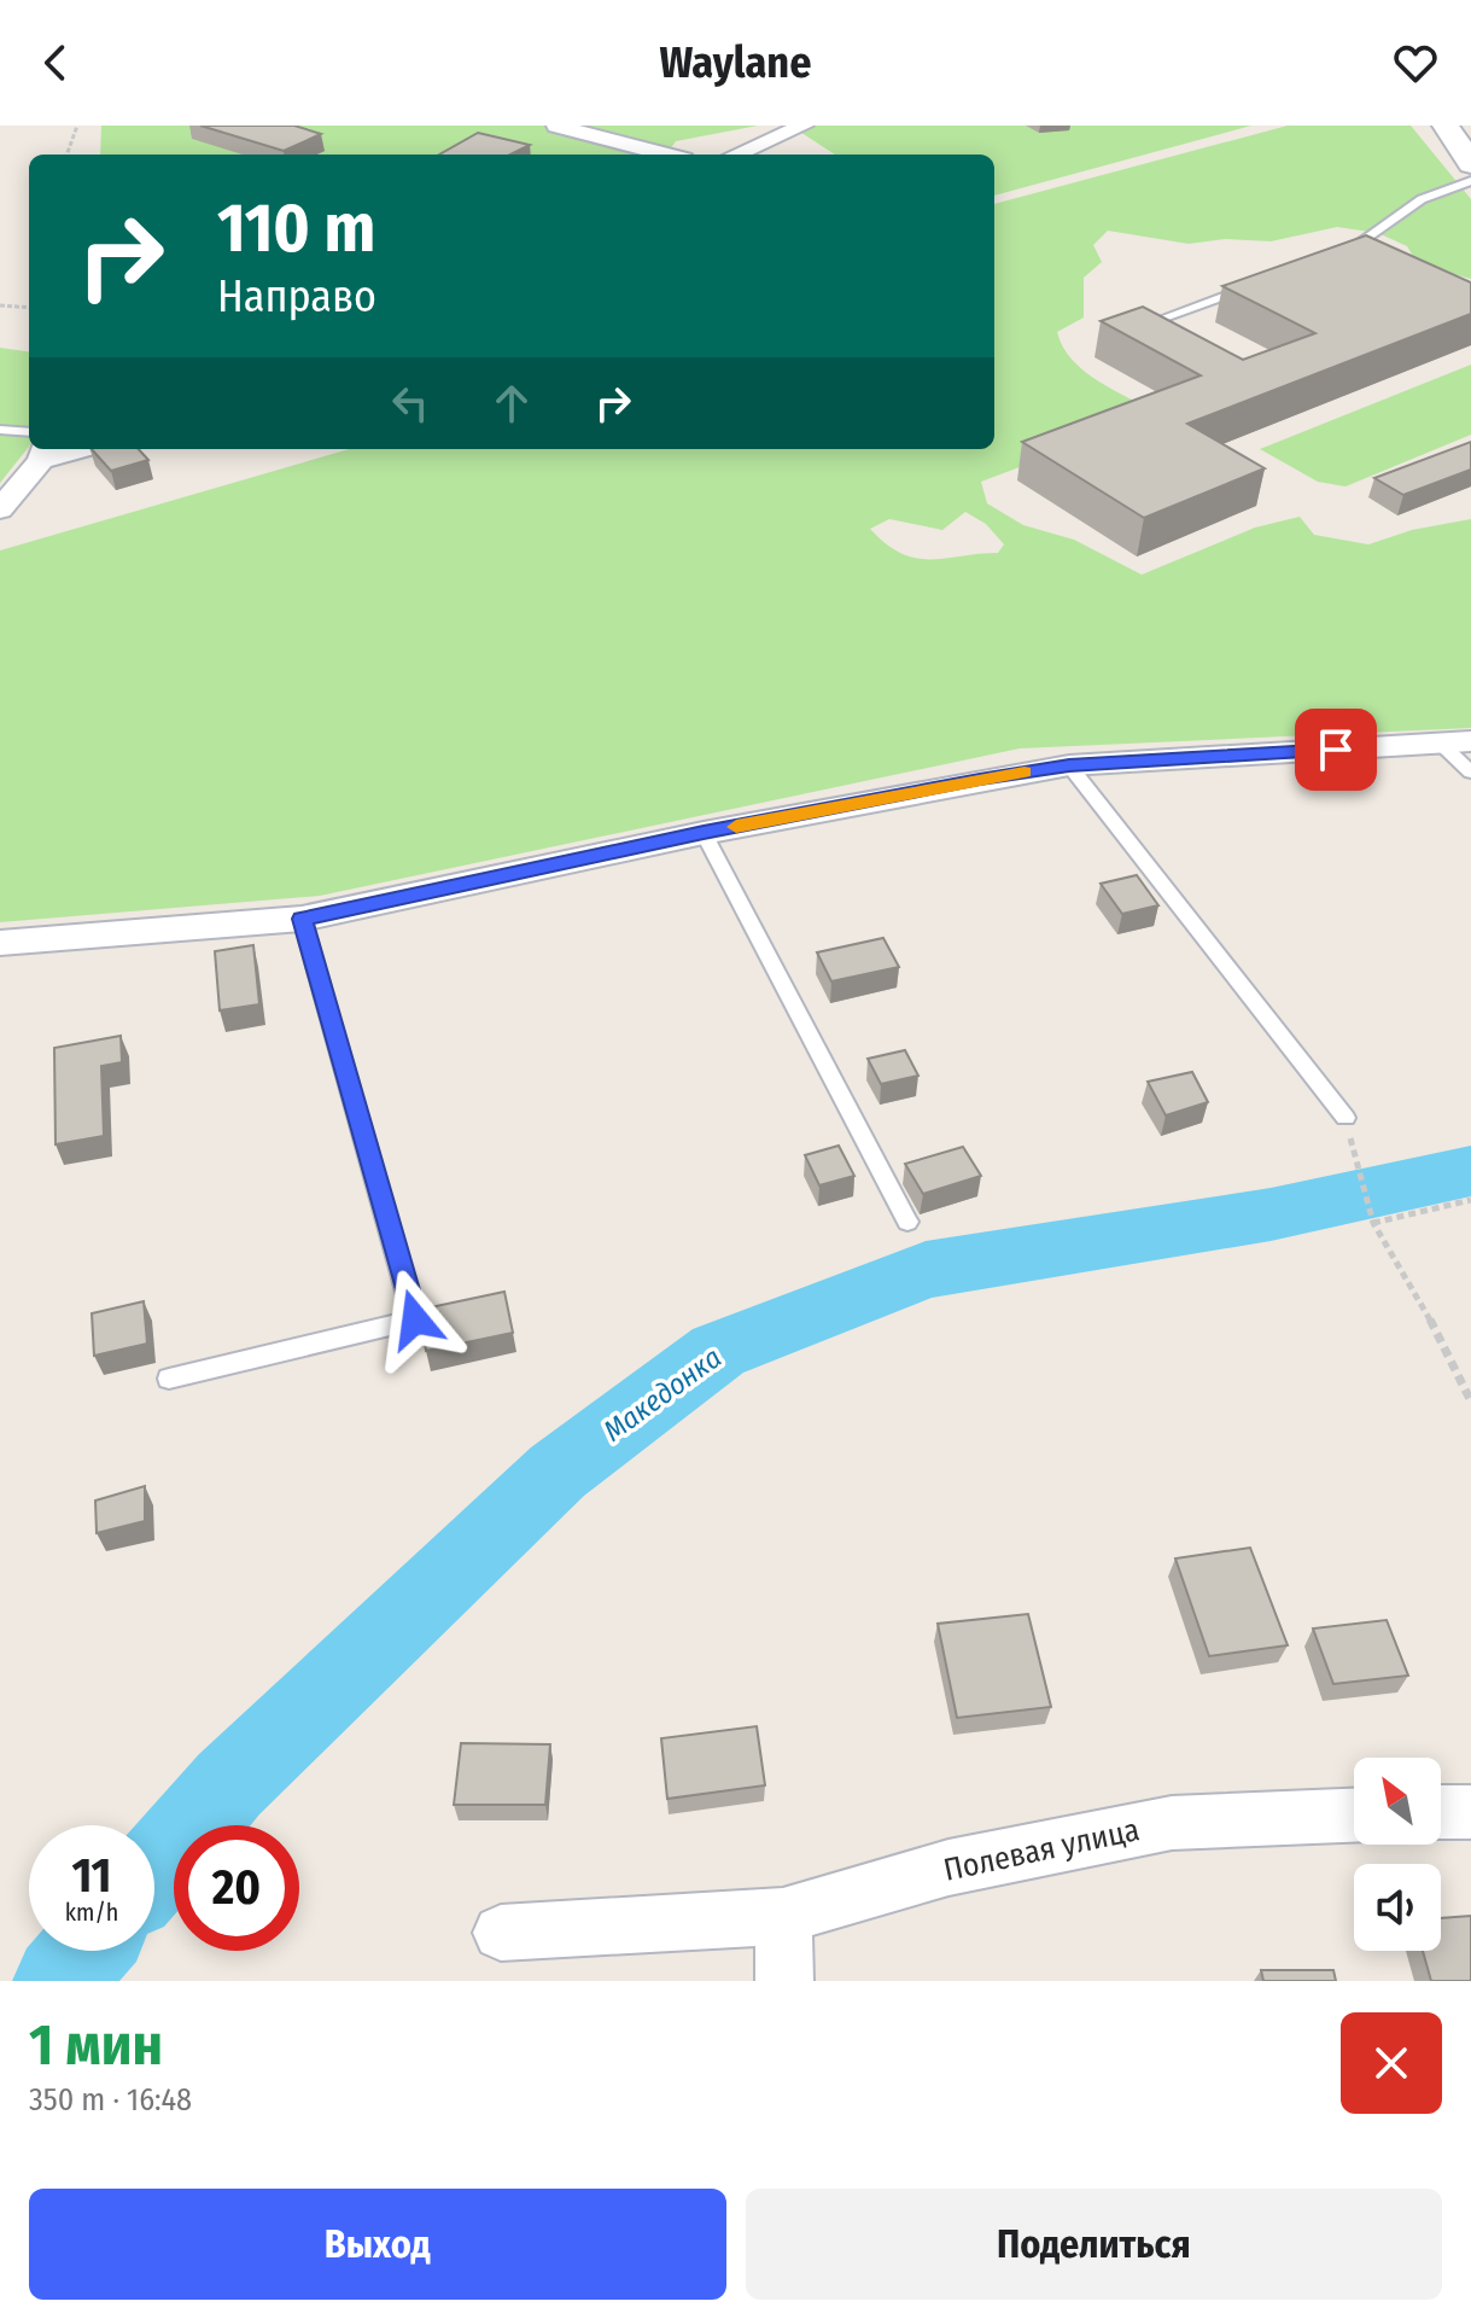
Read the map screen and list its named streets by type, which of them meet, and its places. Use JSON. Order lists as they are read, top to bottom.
{
  "streets": {
    "street": ["Полевая улица"]
  },
  "water": ["Македонка"],
  "north": "top left",
  "page": {
    "header": "Waylane",
    "turn": ["110 m", "Направо"],
    "speed": "11 km/h",
    "limit": "20",
    "heading": ["1 мин", "350 m · 16:48"],
    "buttons": ["Выход", "Поделиться"]
  }
}
